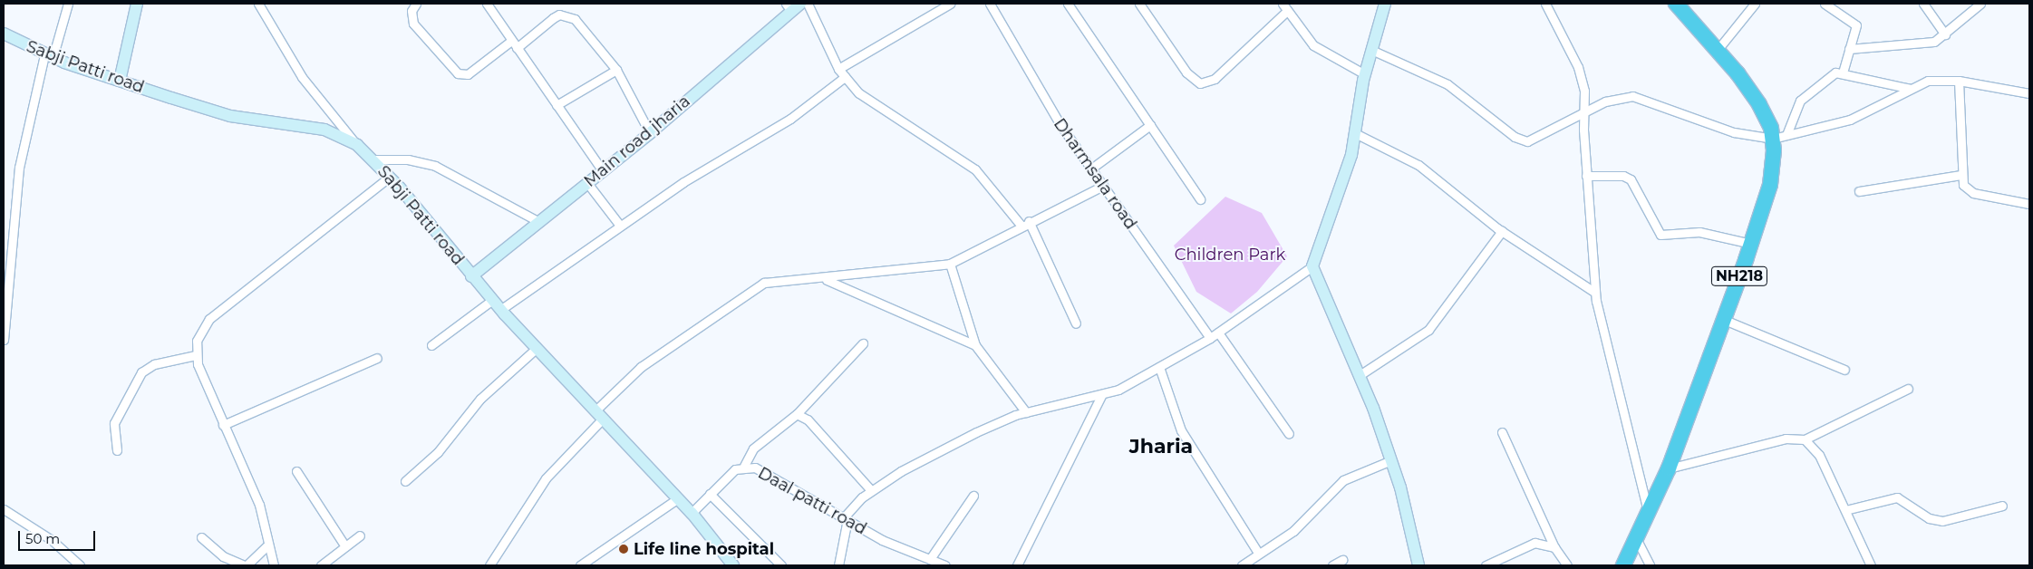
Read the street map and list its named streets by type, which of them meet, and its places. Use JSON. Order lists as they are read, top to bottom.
{
  "streets": {
    "highway": ["NH218"],
    "main road": ["Sabji Patti road", "Main road jharia"],
    "street": ["Dharmsala road", "Daal patti road"]
  },
  "crossings": [
    ["Sabji Patti road", "Main road jharia"],
    ["Sabji Patti road", "Daal patti road"]
  ],
  "districts": ["Jharia"],
  "parks": ["Children Park"],
  "places": ["Life line hospital"],
  "scale_bar": "50 m"
}
